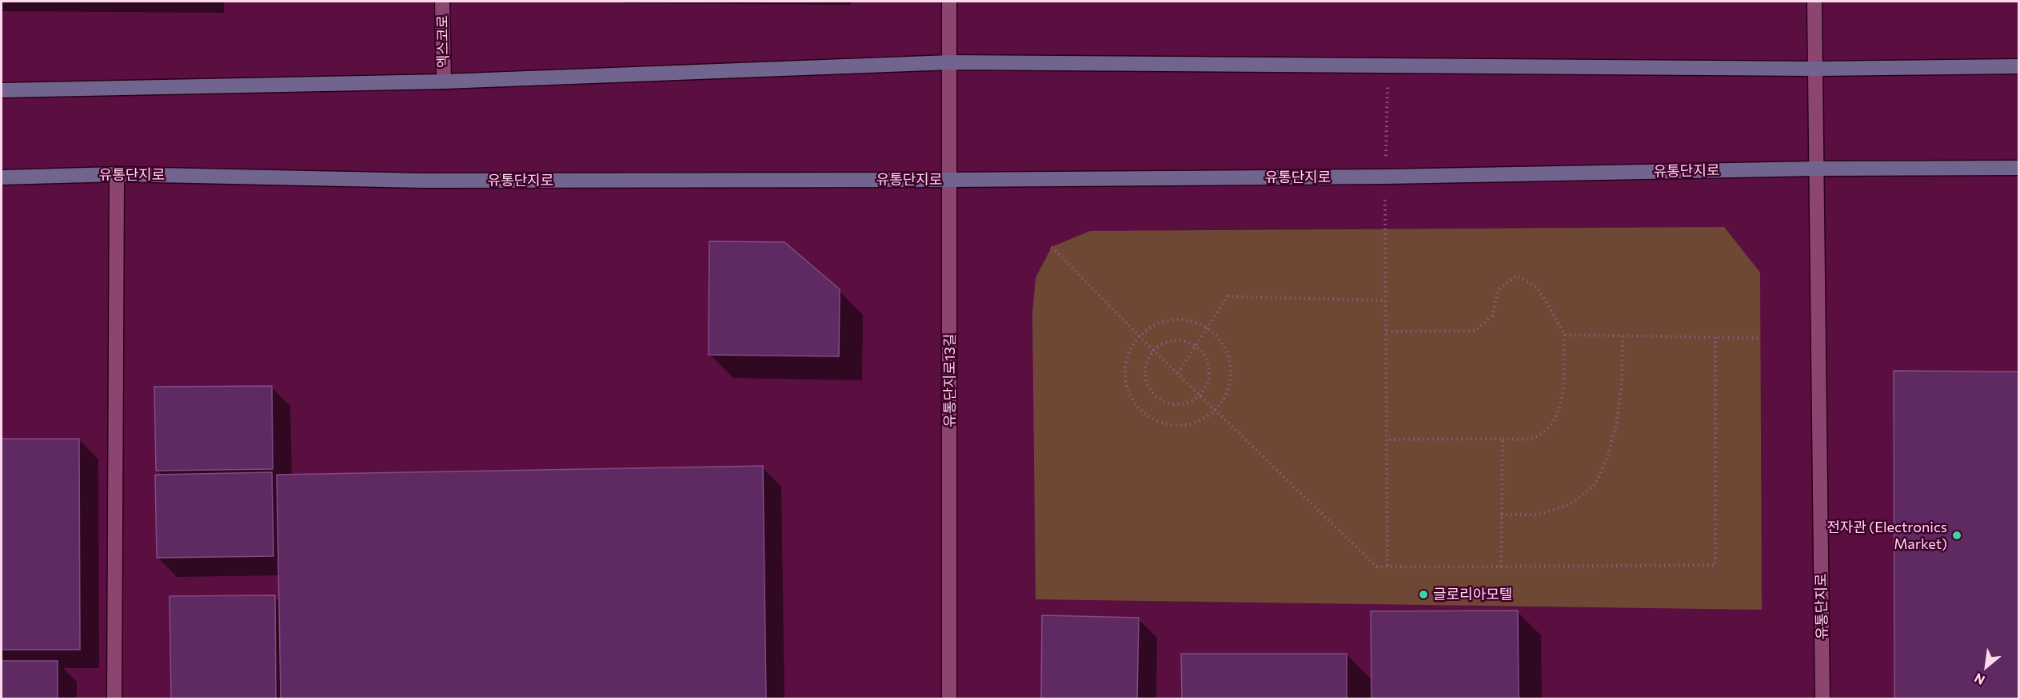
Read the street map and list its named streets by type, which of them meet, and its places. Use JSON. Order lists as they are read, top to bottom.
{
  "streets": {
    "main road": ["유통단지로"],
    "street": ["엑스코로", "유통단지로13길"]
  },
  "crossings": [
    ["유통단지로", "유통단지로13길"]
  ],
  "places": ["전자관 (Electronics Market)", "글로리아모텔"],
  "north": "bottom left"
}
